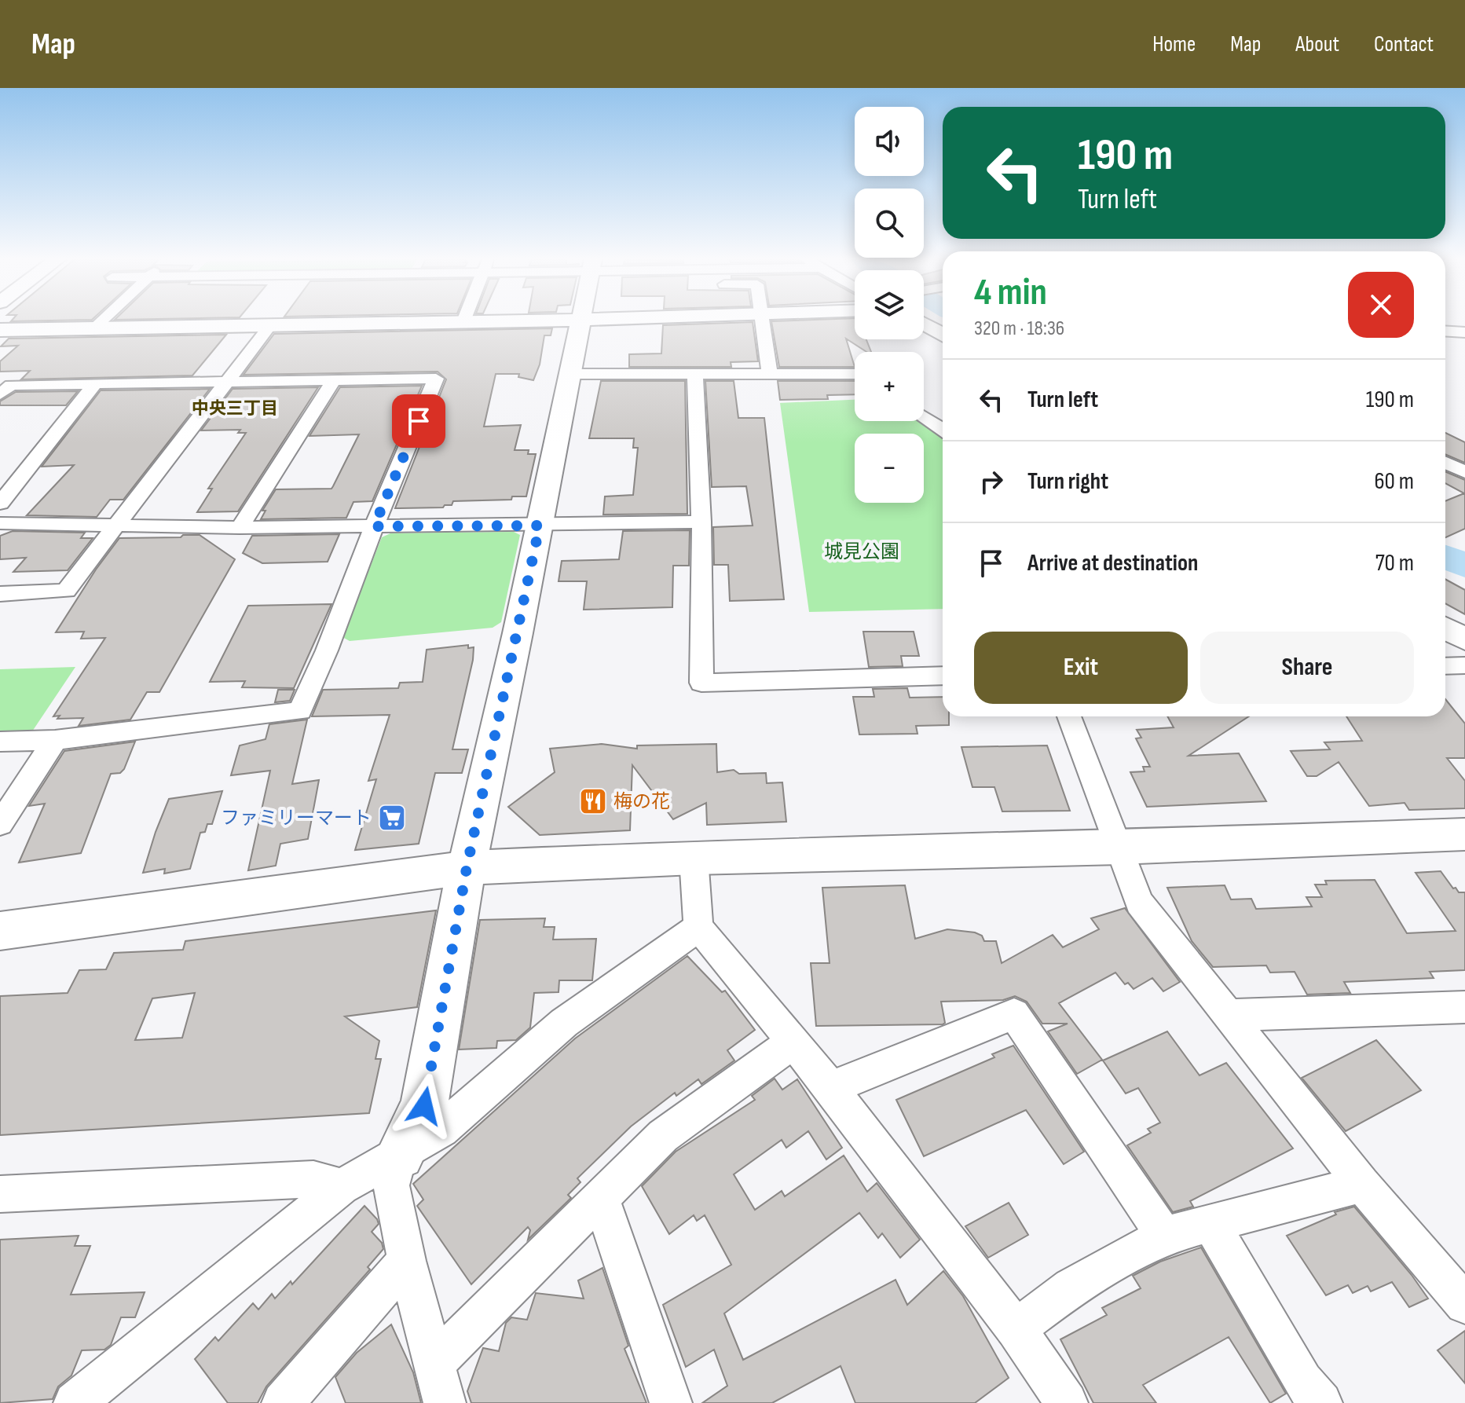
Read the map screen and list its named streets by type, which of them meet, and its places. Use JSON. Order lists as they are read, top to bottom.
{
  "districts": ["中央三丁目"],
  "parks": ["城見公園"],
  "places": {
    "restaurant": ["梅の花"],
    "supermarket": ["ファミリーマート"]
  },
  "page": {
    "header": "Map",
    "nav": [
      "Home",
      "Map",
      "About",
      "Contact"
    ],
    "map_buttons": ["+", "−"],
    "turn": ["190 m", "Turn left"],
    "heading": ["4 min", "320 m · 18:36"],
    "list": [
      {
        "name": "Turn left",
        "value": "190 m"
      },
      {
        "name": "Turn right",
        "value": "60 m"
      },
      {
        "name": "Arrive at destination",
        "value": "70 m"
      }
    ],
    "buttons": ["Exit", "Share"]
  }
}
